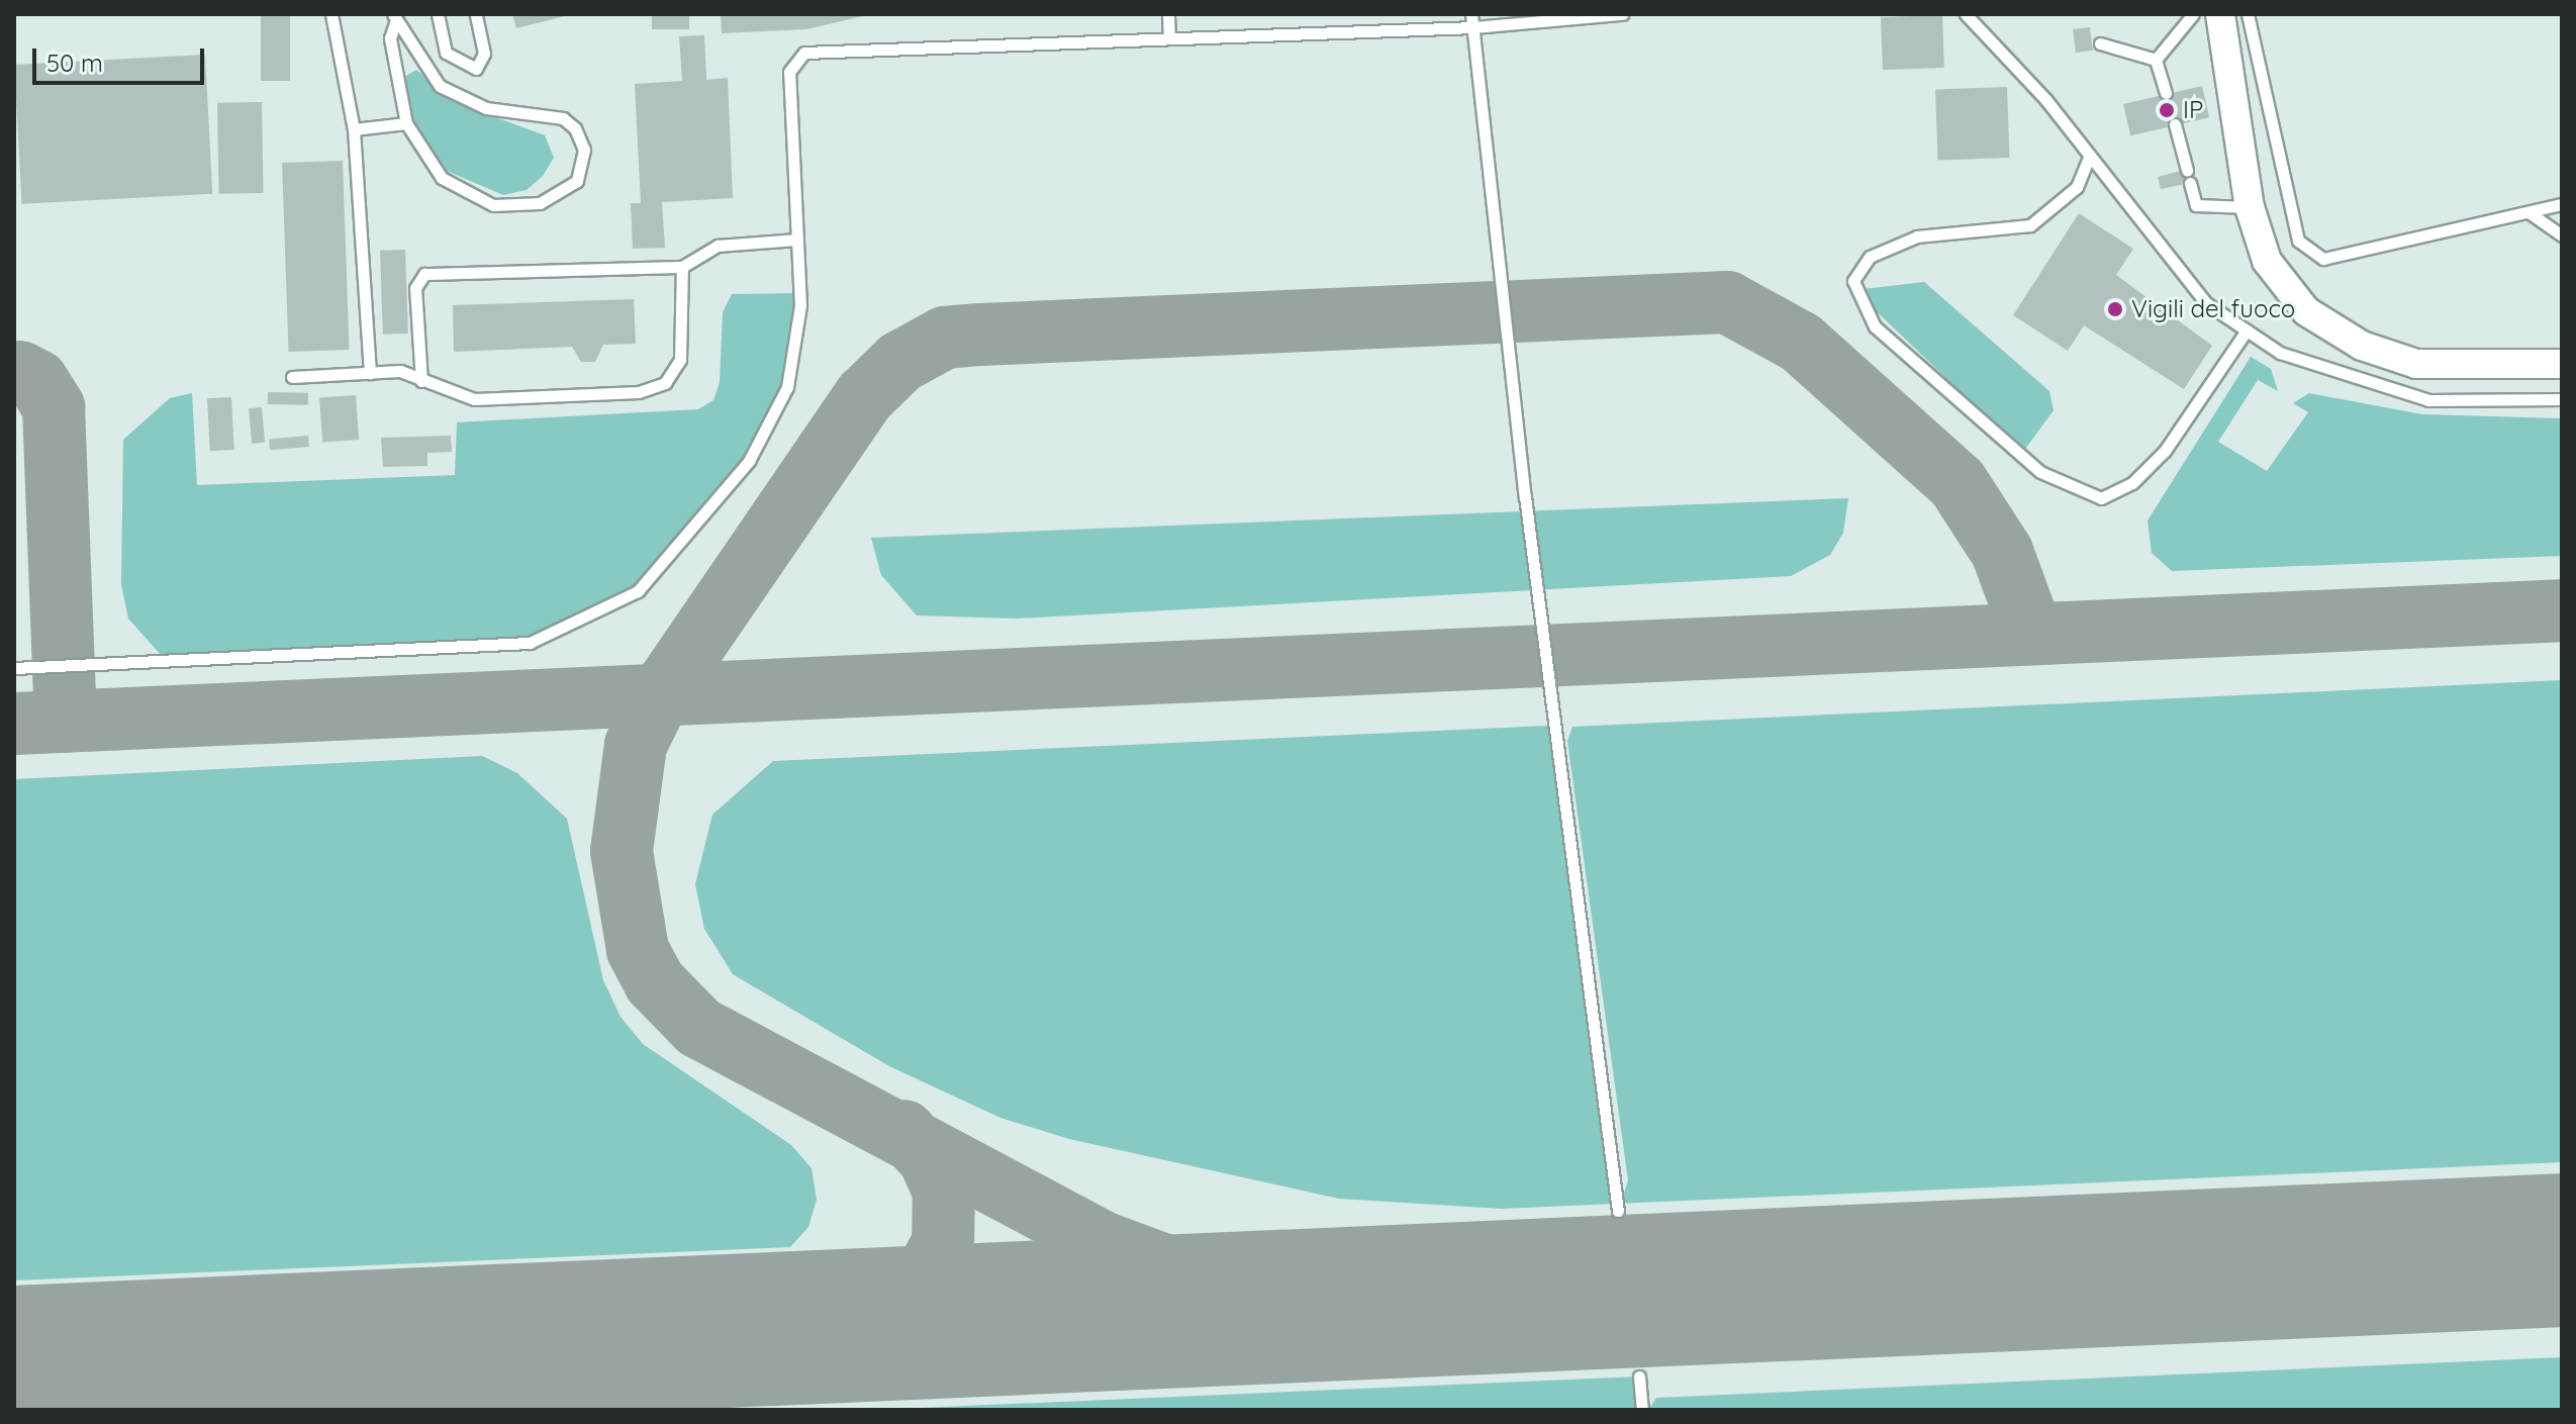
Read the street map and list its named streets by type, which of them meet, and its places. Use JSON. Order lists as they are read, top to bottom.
{
  "places": ["IP", "Vigili del fuoco"],
  "scale_bar": "50 m"
}
